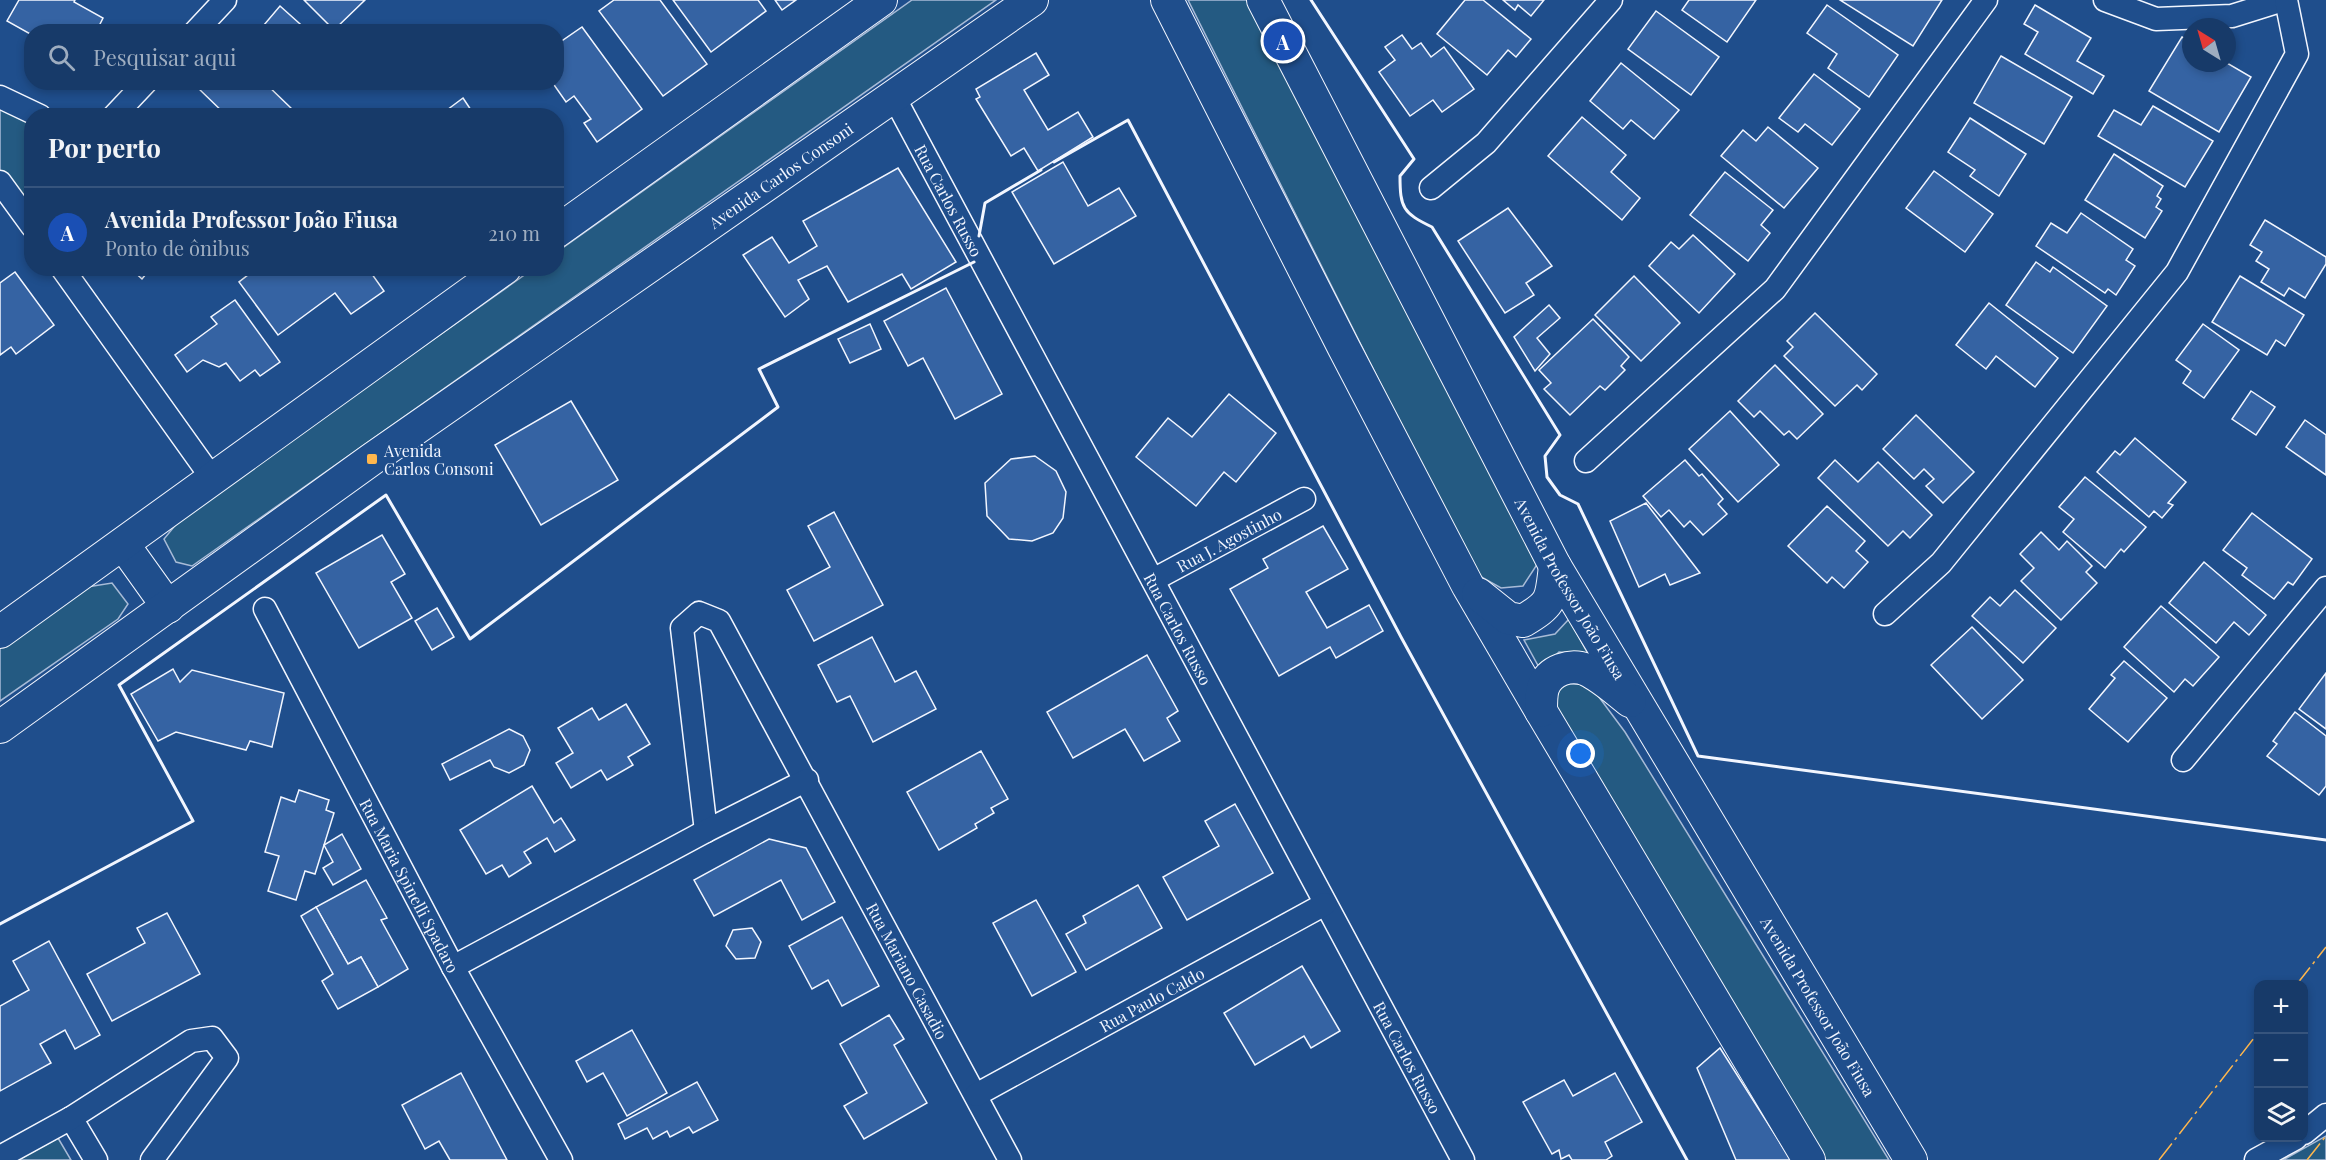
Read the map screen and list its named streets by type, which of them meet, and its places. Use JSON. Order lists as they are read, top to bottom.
{
  "streets": {
    "main road": ["Avenida Carlos Consoni", "Avenida Professor João Fiusa"],
    "street": [
      "Rua Carlos Russo",
      "Rua J. Agostinho",
      "Rua Maria Spinelli Spadaro",
      "Rua Mariano Casadio",
      "Rua Paulo Caldo"
    ]
  },
  "crossings": [
    ["Avenida Carlos Consoni", "Rua Carlos Russo"],
    ["Rua Carlos Russo", "Rua J. Agostinho"],
    ["Rua Carlos Russo", "Rua Paulo Caldo"],
    ["Rua Mariano Casadio", "Rua Paulo Caldo"]
  ],
  "places": {
    "transit": ["Avenida Carlos Consoni"]
  },
  "north": "top left",
  "page": {
    "pins": "A",
    "search": "Pesquisar aqui",
    "heading": "Por perto",
    "list": [
      {
        "mark": "A",
        "name": "Avenida Professor João Fiusa",
        "note": "Ponto de ônibus",
        "value": "210 m"
      }
    ],
    "map_buttons": ["+", "−"]
  }
}
